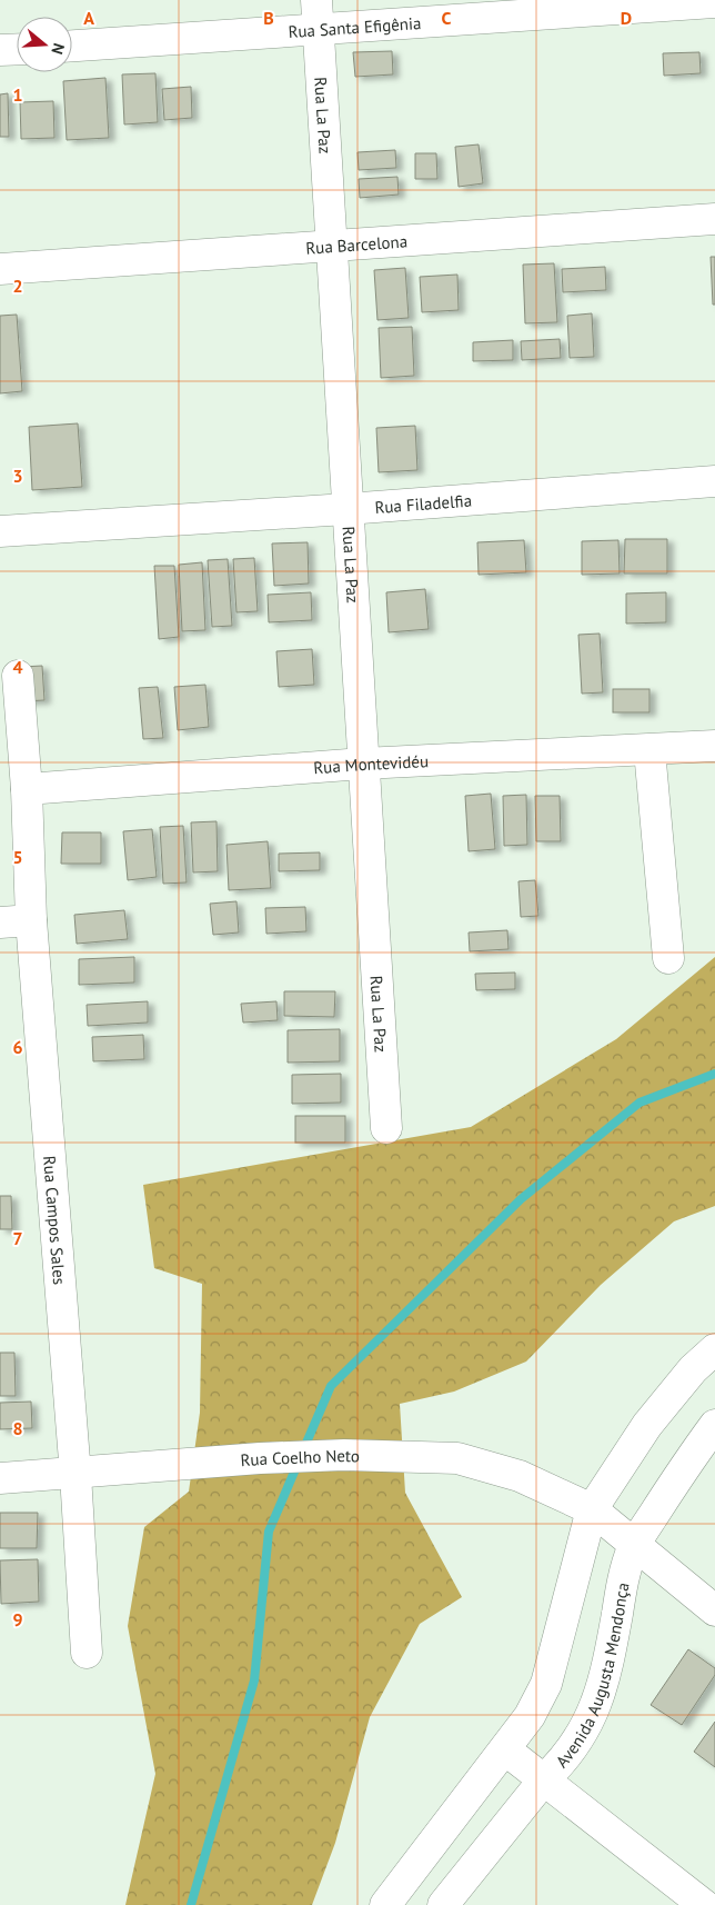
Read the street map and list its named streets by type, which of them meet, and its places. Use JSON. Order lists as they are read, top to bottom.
{
  "streets": {
    "street": [
      "Rua Santa Efigênia",
      "Rua La Paz",
      "Rua Barcelona",
      "Rua Filadelfia",
      "Rua Montevidéu",
      "Rua Campos Sales",
      "Rua Coelho Neto",
      "Avenida Augusta Mendonça"
    ]
  },
  "crossings": [
    ["Rua Santa Efigênia", "Rua La Paz"],
    ["Rua La Paz", "Rua Barcelona"],
    ["Rua La Paz", "Rua Filadelfia"],
    ["Rua La Paz", "Rua Montevidéu"],
    ["Rua Montevidéu", "Rua Campos Sales"],
    ["Rua Campos Sales", "Rua Coelho Neto"],
    ["Rua Coelho Neto", "Avenida Augusta Mendonça"]
  ],
  "north": "right",
  "grid": {
    "columns": [
      "A",
      "B",
      "C",
      "D"
    ],
    "rows": [
      "1",
      "2",
      "3",
      "4",
      "5",
      "6",
      "7",
      "8",
      "9"
    ]
  }
}
